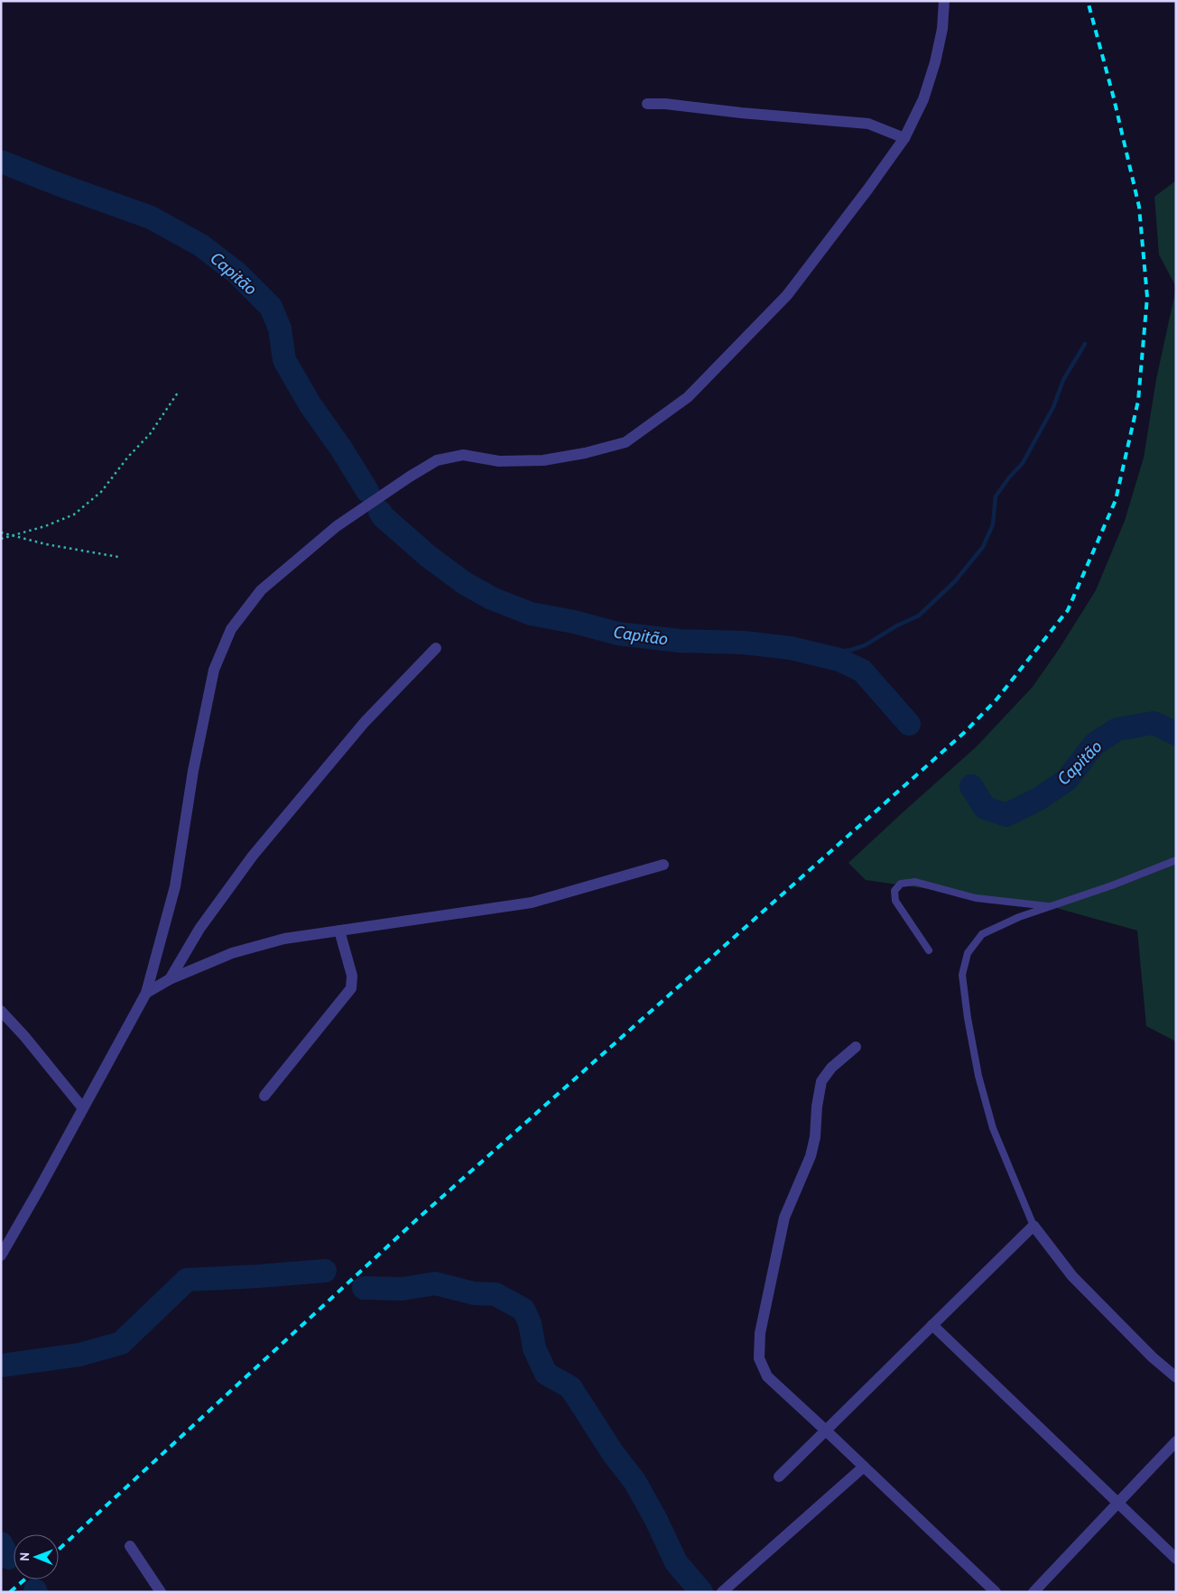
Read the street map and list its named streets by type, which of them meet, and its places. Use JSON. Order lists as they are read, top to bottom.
{
  "water": ["Capitão"],
  "north": "left"
}
